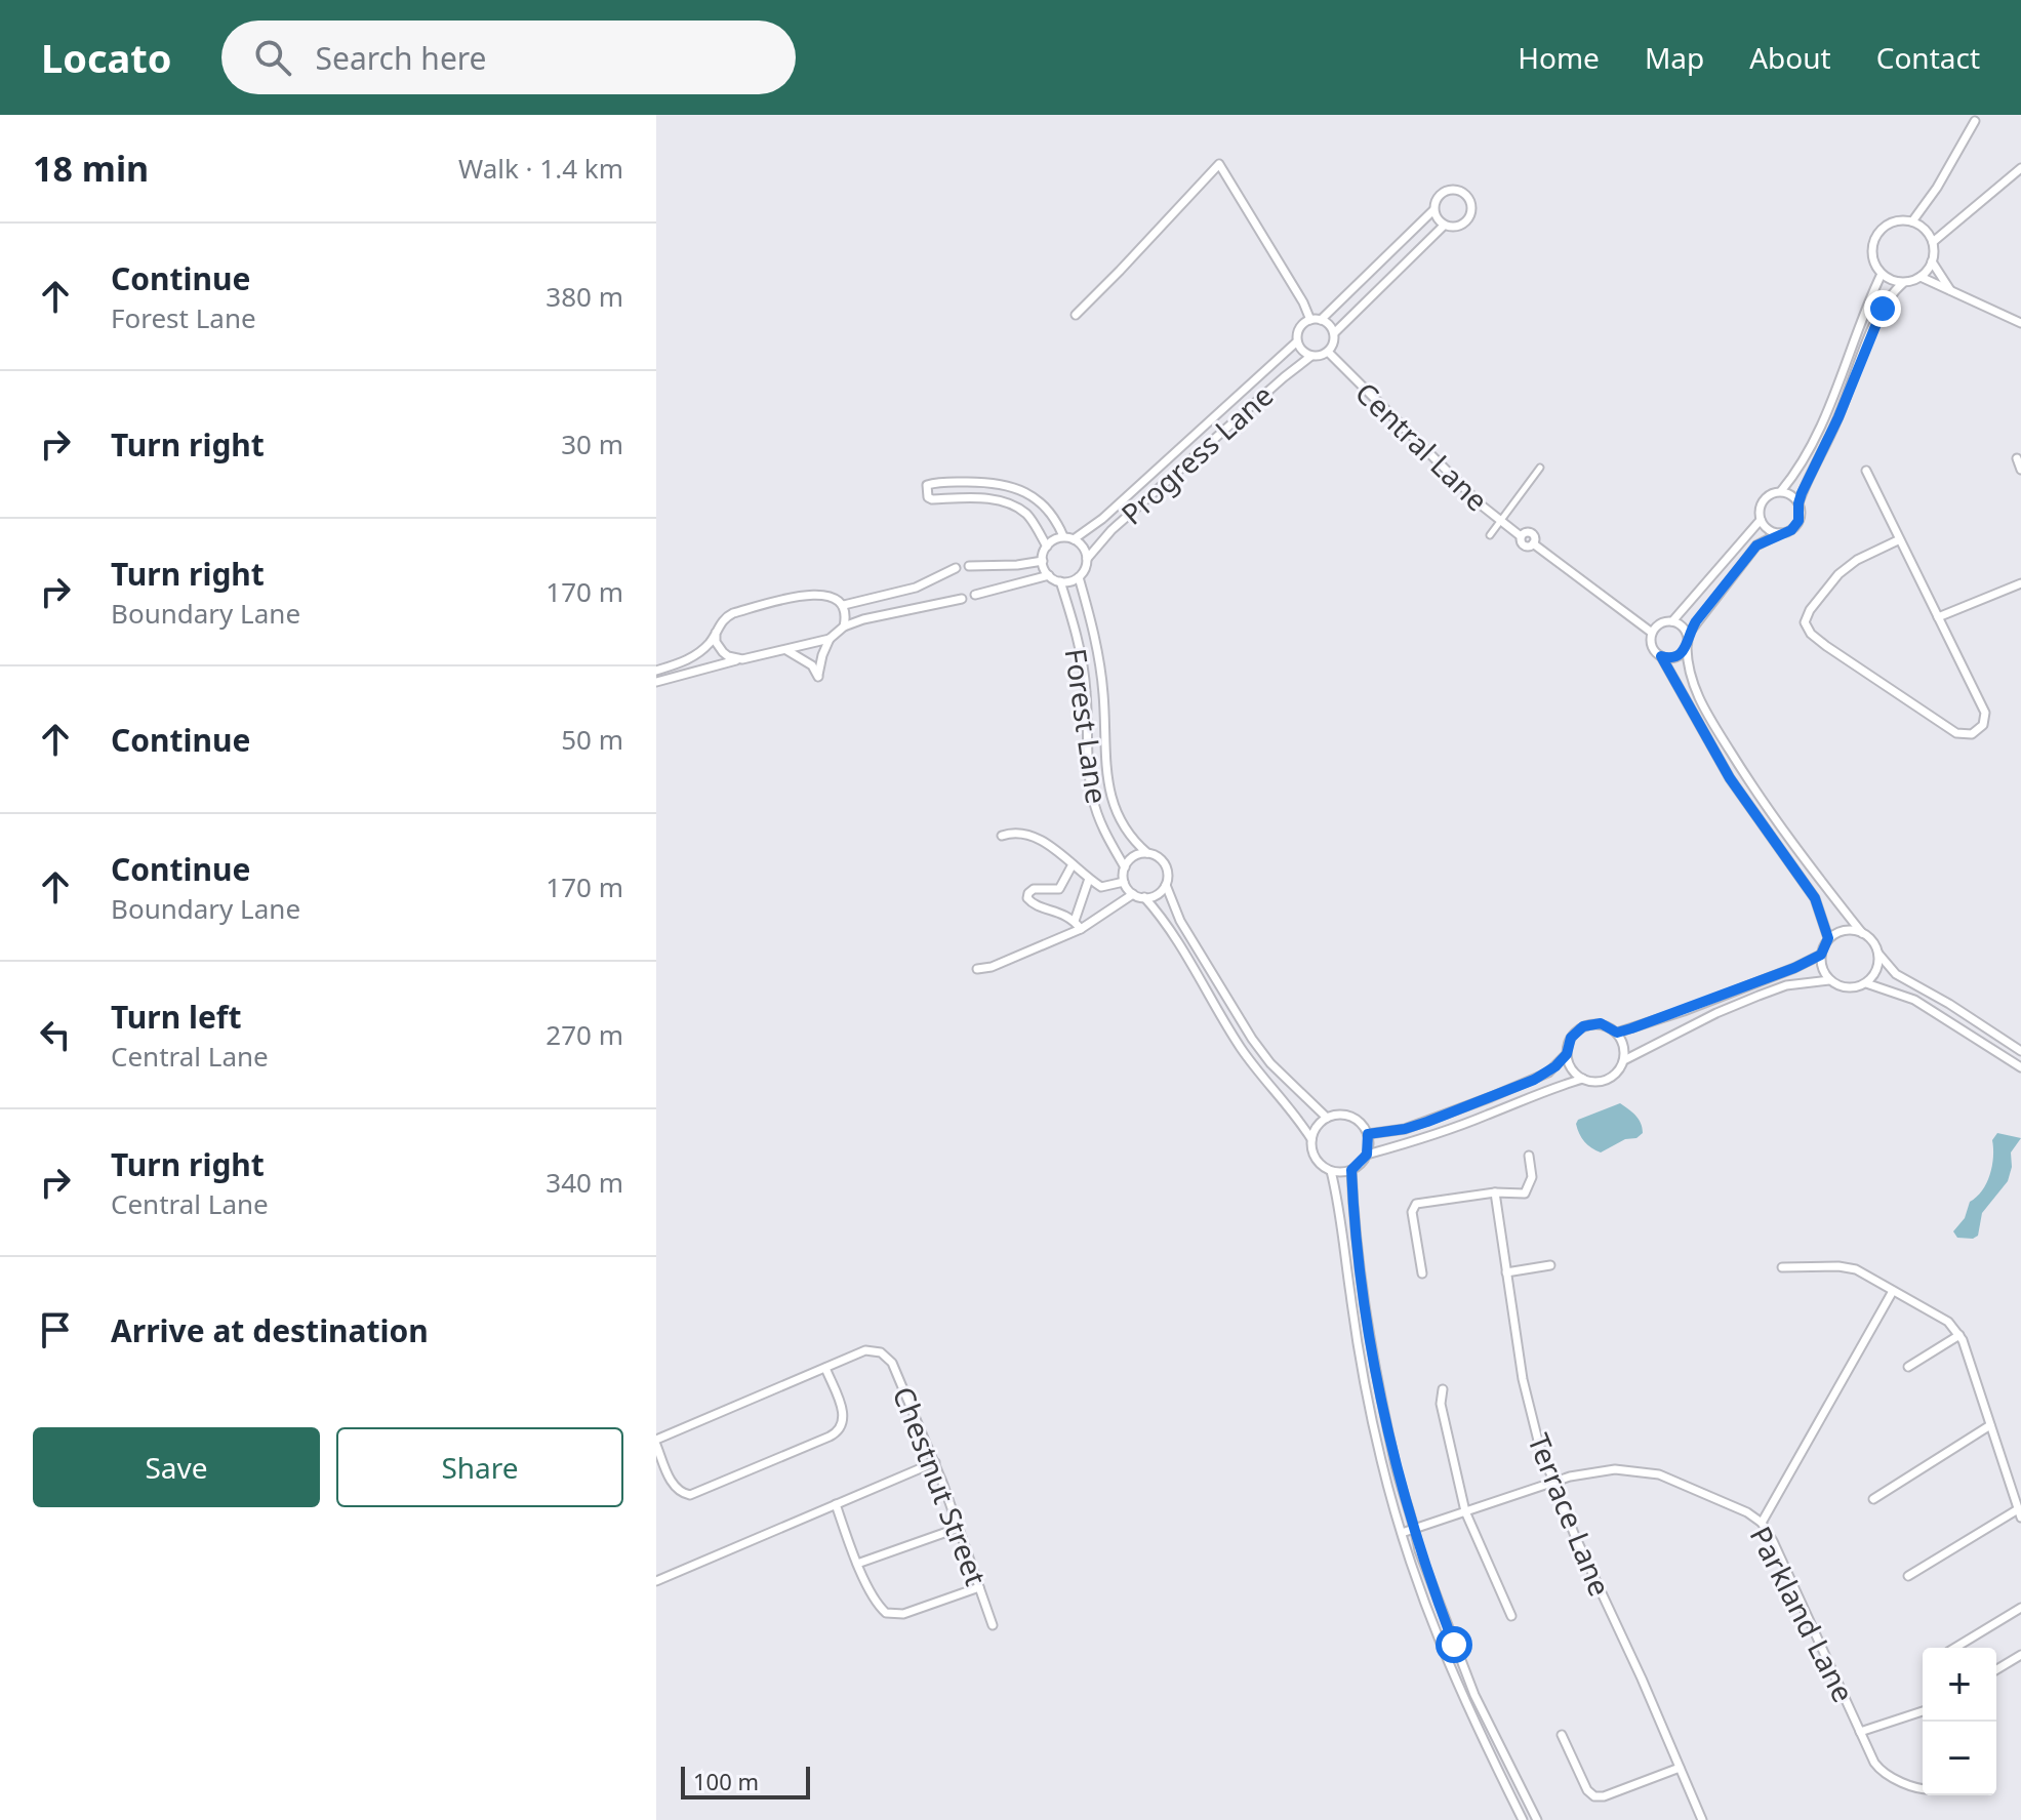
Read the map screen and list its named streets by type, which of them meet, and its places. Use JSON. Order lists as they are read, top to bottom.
{
  "streets": {
    "street": [
      "Central Lane",
      "Progress Lane",
      "Forest Lane",
      "Chestnut Street",
      "Terrace Lane",
      "Parkland Lane"
    ]
  },
  "crossings": [
    ["Central Lane", "Progress Lane"],
    ["Progress Lane", "Forest Lane"],
    ["Terrace Lane", "Parkland Lane"]
  ],
  "scale_bar": "100 m",
  "page": {
    "header": "Locato",
    "search": "Search here",
    "nav": [
      "Home",
      "Map",
      "About",
      "Contact"
    ],
    "heading": ["18 min", "Walk · 1.4 km"],
    "list": [
      ["Continue", "Forest Lane", "380 m"],
      ["Turn right", "30 m"],
      ["Turn right", "Boundary Lane", "170 m"],
      ["Continue", "50 m"],
      ["Continue", "Boundary Lane", "170 m"],
      ["Turn left", "Central Lane", "270 m"],
      ["Turn right", "Central Lane", "340 m"],
      "Arrive at destination"
    ],
    "buttons": ["Save", "Share"],
    "map_buttons": ["+", "−"],
    "scale": "100 m"
  }
}
